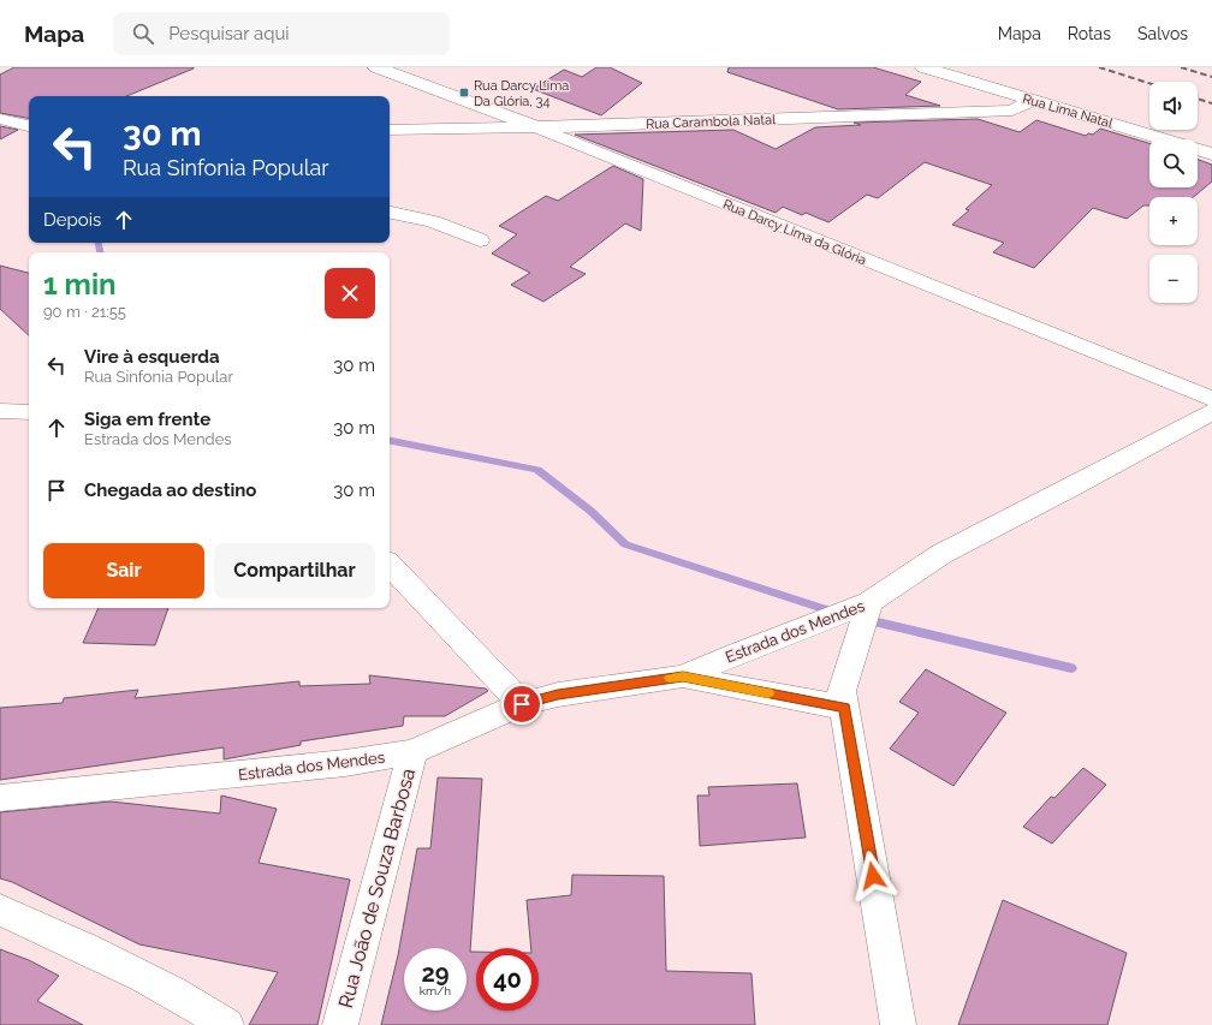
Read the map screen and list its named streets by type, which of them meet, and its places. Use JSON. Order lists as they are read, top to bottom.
{
  "streets": {
    "street": [
      "Rua Lima Natal",
      "Rua Carambola Natal",
      "Rua Darcy Lima da Glória",
      "Estrada dos Mendes",
      "Rua João de Souza Barbosa"
    ]
  },
  "crossings": [
    ["Rua Lima Natal", "Rua Carambola Natal"],
    ["Rua Carambola Natal", "Rua Darcy Lima da Glória"],
    ["Estrada dos Mendes", "Rua João de Souza Barbosa"]
  ],
  "places": {
    "transit": ["Rua Darcy Lima Da Glória, 34"]
  },
  "page": {
    "header": "Mapa",
    "search": "Pesquisar aqui",
    "nav": ["Mapa", "Rotas", "Salvos"],
    "map_buttons": ["+", "−"],
    "turn": ["30 m", "Rua Sinfonia Popular"],
    "then": "Depois",
    "heading": ["1 min", "90 m · 21:55"],
    "list": [
      {
        "name": "Vire à esquerda",
        "note": "Rua Sinfonia Popular",
        "value": "30 m"
      },
      {
        "name": "Siga em frente",
        "note": "Estrada dos Mendes",
        "value": "30 m"
      },
      {
        "name": "Chegada ao destino",
        "value": "30 m"
      }
    ],
    "buttons": ["Sair", "Compartilhar"],
    "speed": "29 km/h",
    "limit": "40"
  }
}
